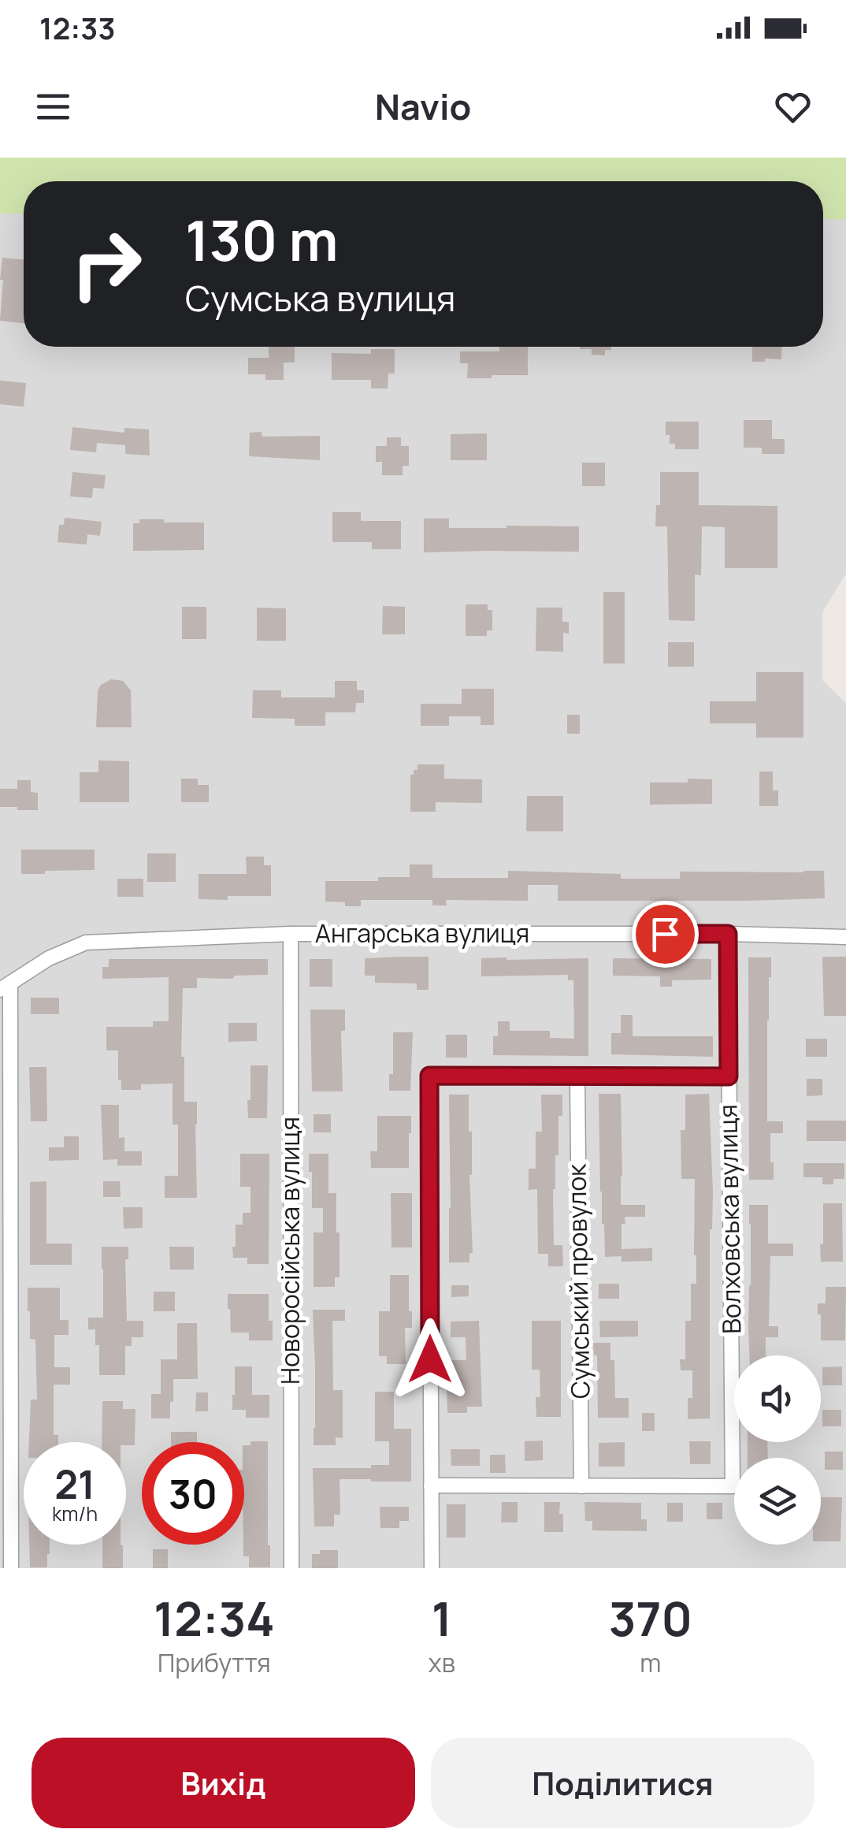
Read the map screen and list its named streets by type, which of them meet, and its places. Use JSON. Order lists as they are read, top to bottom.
{
  "streets": {
    "street": [
      "Ангарська вулиця",
      "Волховська вулиця",
      "Новоросійська вулиця",
      "Сумський провулок"
    ]
  },
  "crossings": [
    ["Ангарська вулиця", "Волховська вулиця"],
    ["Ангарська вулиця", "Новоросійська вулиця"],
    ["Волховська вулиця", "Сумський провулок"]
  ],
  "page": {
    "status": "12:33",
    "header": "Navio",
    "turn": ["130 m", "Сумська вулиця"],
    "speed": "21 km/h",
    "limit": "30",
    "eta": [
      "12:34",
      "Прибуття",
      "1",
      "хв",
      "370",
      "m"
    ],
    "buttons": ["Вихід", "Поділитися"]
  }
}
